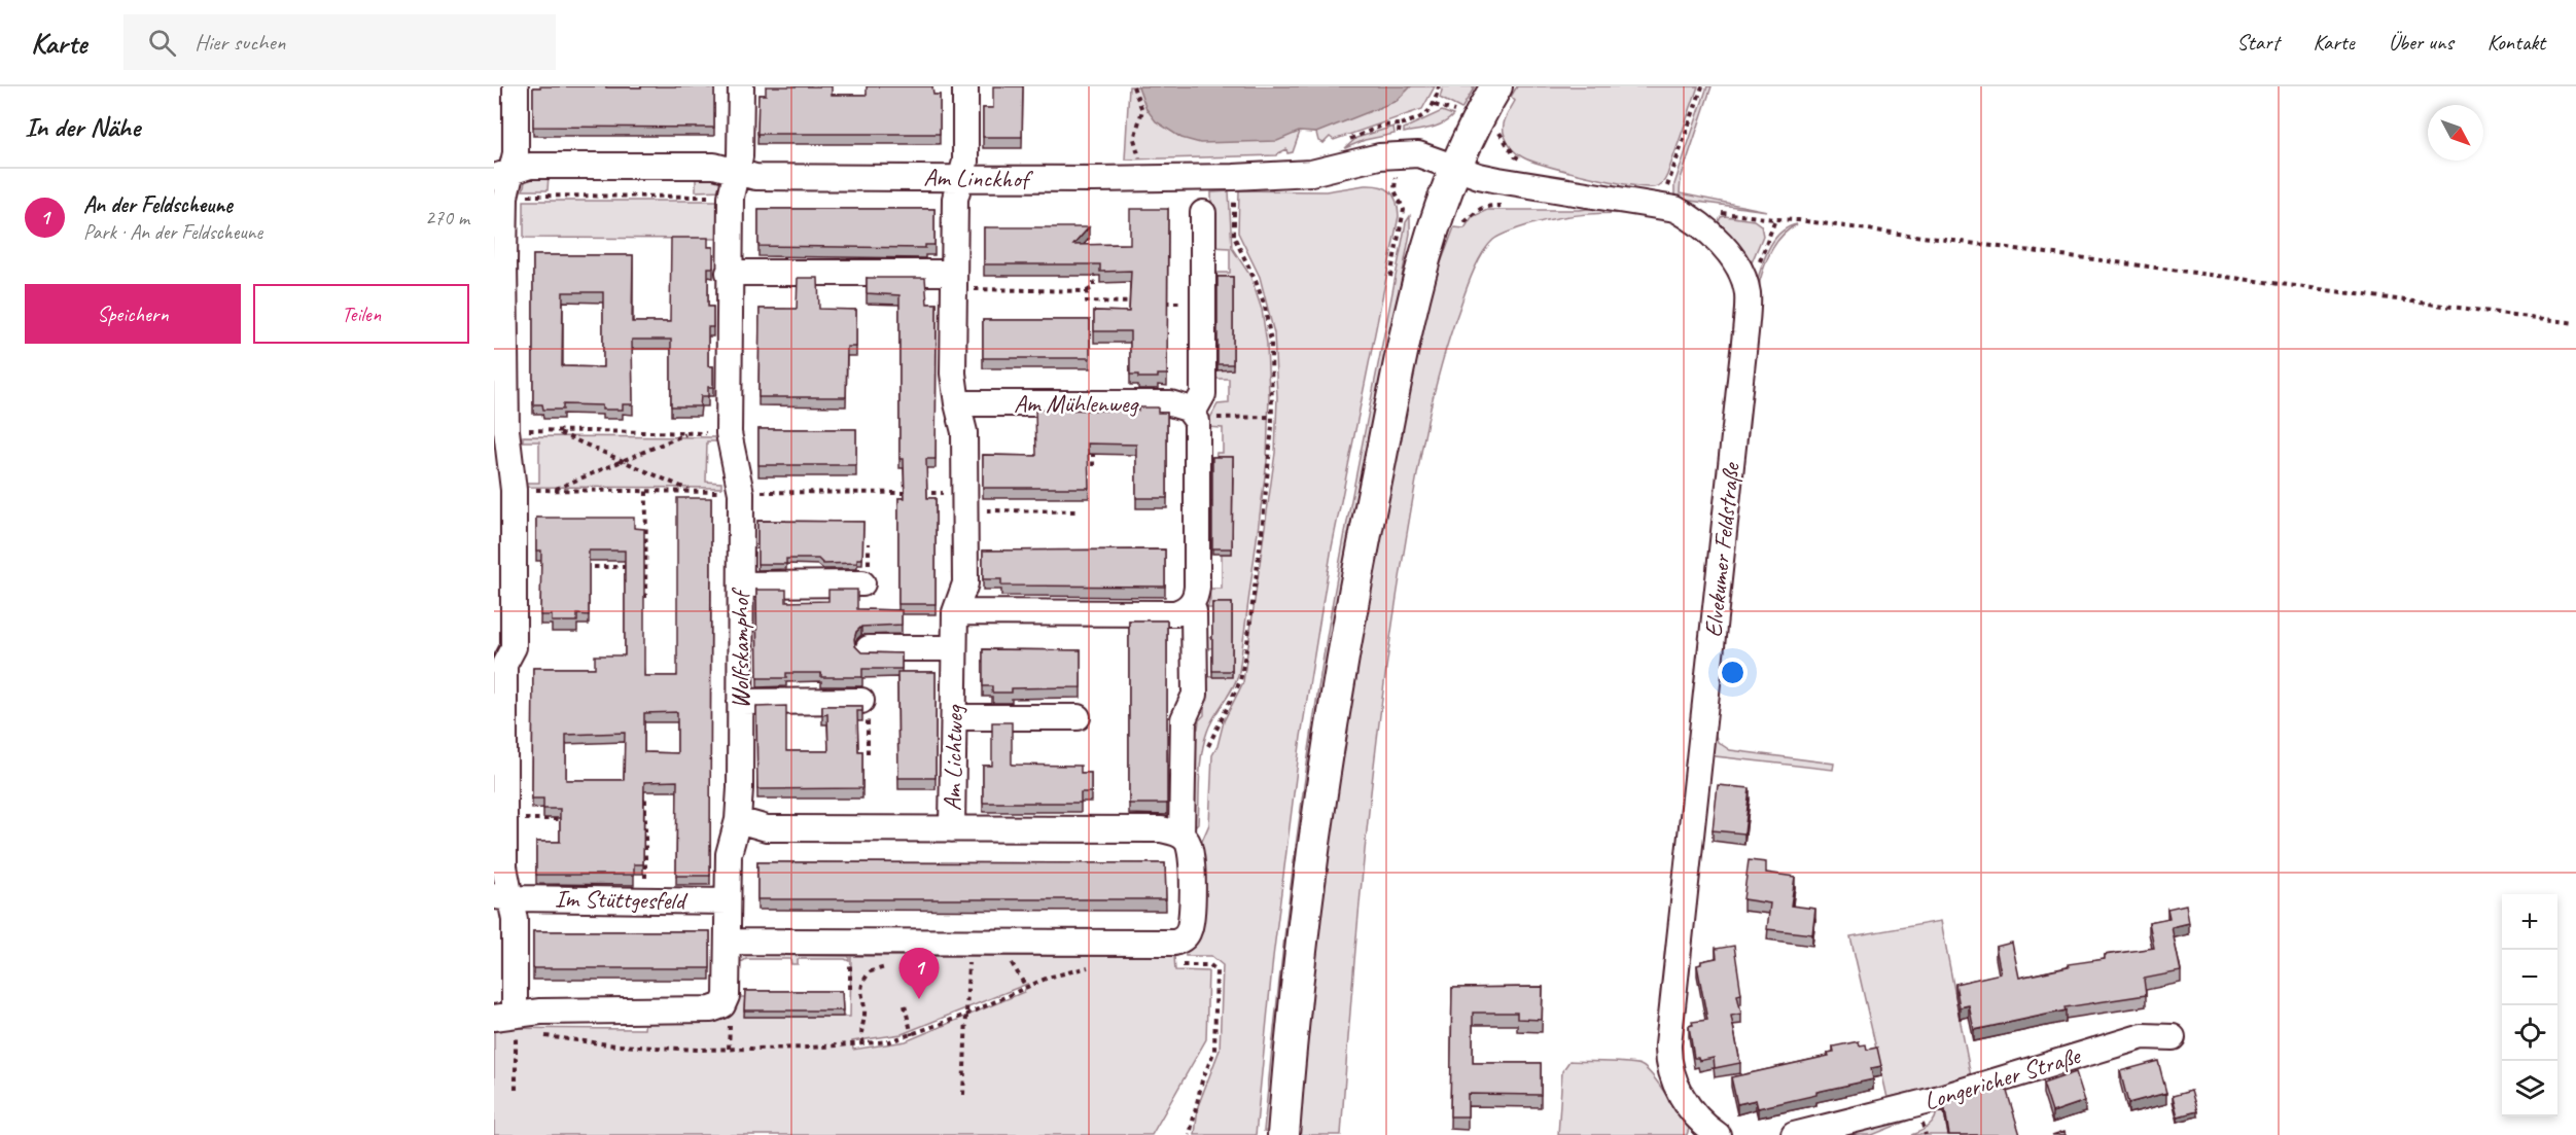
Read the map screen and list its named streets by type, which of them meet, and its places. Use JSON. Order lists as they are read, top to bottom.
{
  "streets": {
    "street": [
      "Am Linckhof",
      "Am Mühlenweg",
      "Elvekumer Feldstraße",
      "Wolfskamphof",
      "Am Lichtweg",
      "Im Stüttgesfeld",
      "Longericher Straße"
    ]
  },
  "crossings": [
    ["Am Linckhof", "Elvekumer Feldstraße"],
    ["Am Linckhof", "Wolfskamphof"],
    ["Am Linckhof", "Am Lichtweg"],
    ["Am Mühlenweg", "Am Lichtweg"],
    ["Wolfskamphof", "Am Lichtweg"],
    ["Wolfskamphof", "Im Stüttgesfeld"]
  ],
  "north": "bottom right",
  "page": {
    "header": "Karte",
    "search": "Hier suchen",
    "nav": [
      "Start",
      "Karte",
      "Über uns",
      "Kontakt"
    ],
    "heading": "In der Nähe",
    "list": [
      {
        "mark": "1",
        "name": "An der Feldscheune",
        "note": "Park · An der Feldscheune",
        "value": "270 m"
      }
    ],
    "buttons": ["Speichern", "Teilen"],
    "map_buttons": ["+", "−"],
    "pins": "1"
  }
}
